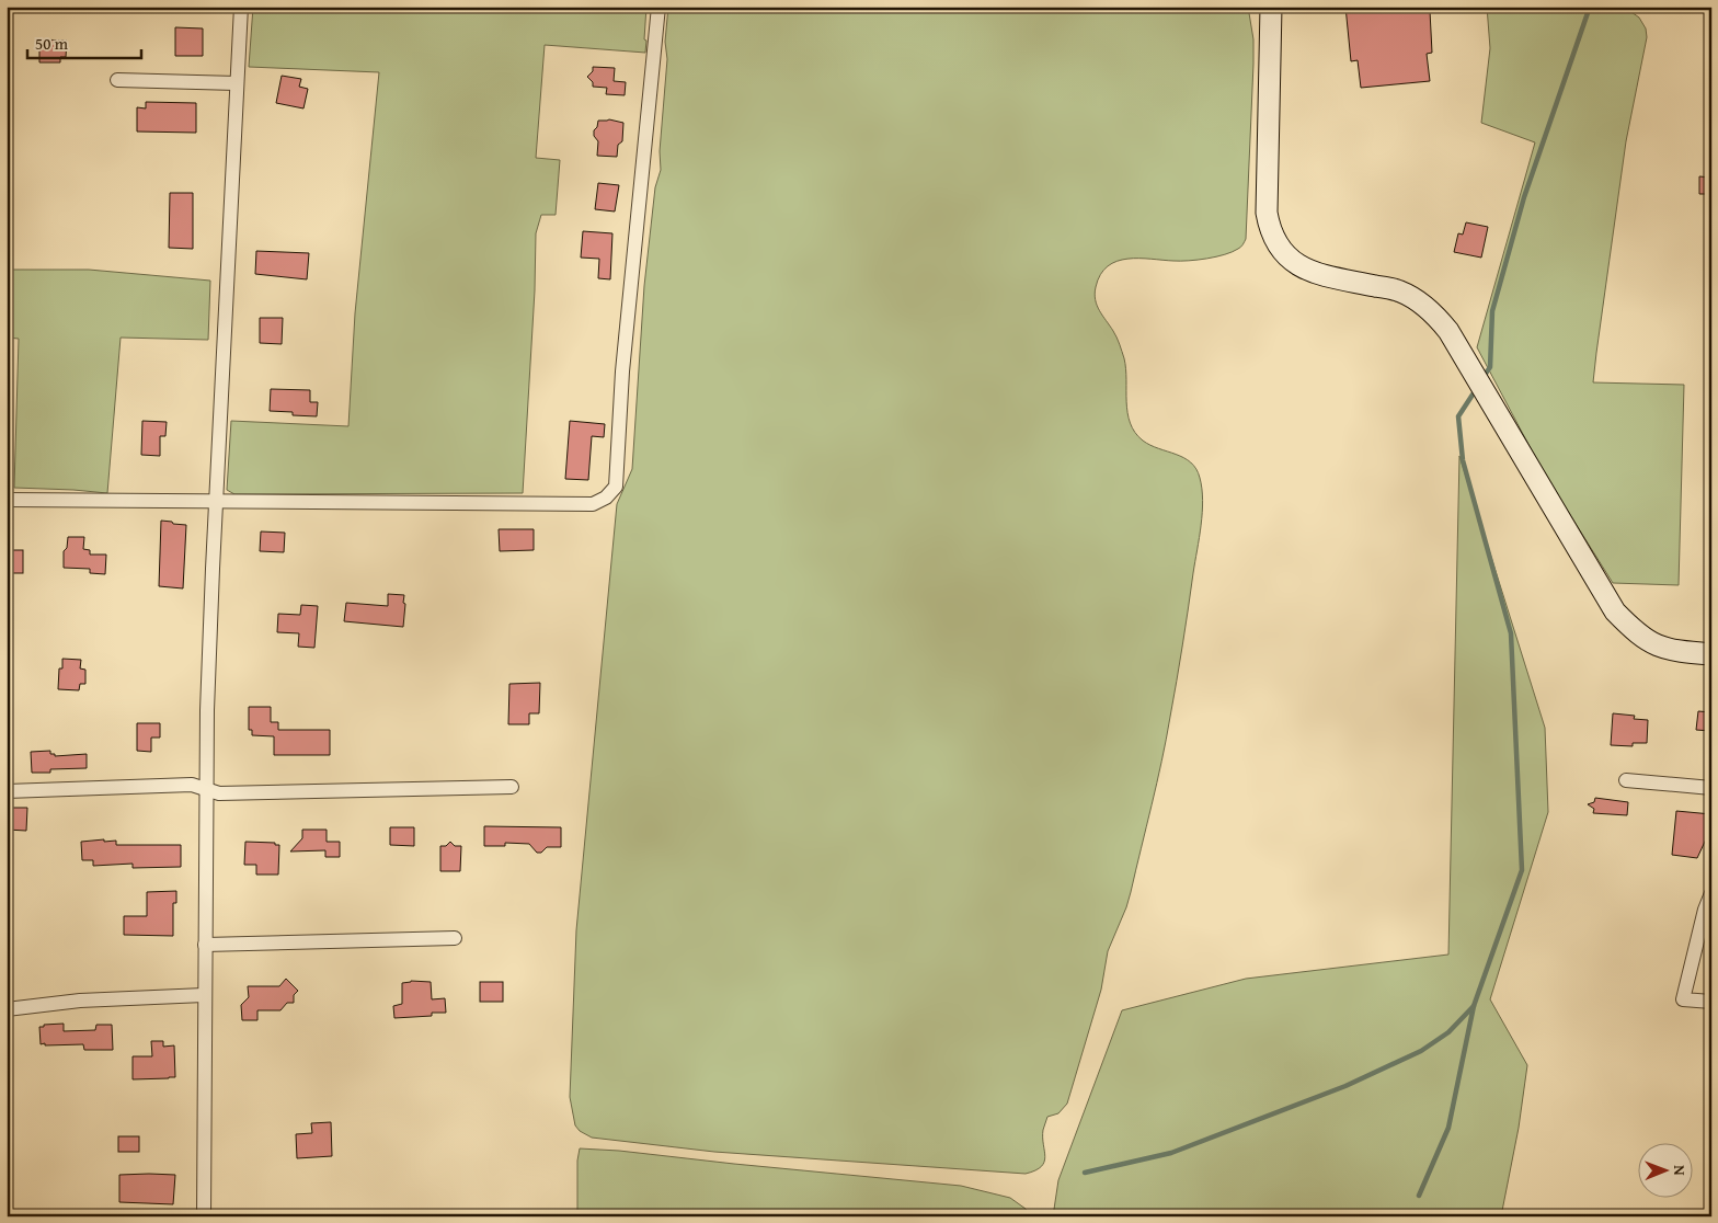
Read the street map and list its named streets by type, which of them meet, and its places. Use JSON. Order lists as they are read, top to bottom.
{
  "scale_bar": "50 m",
  "north": "right"
}
